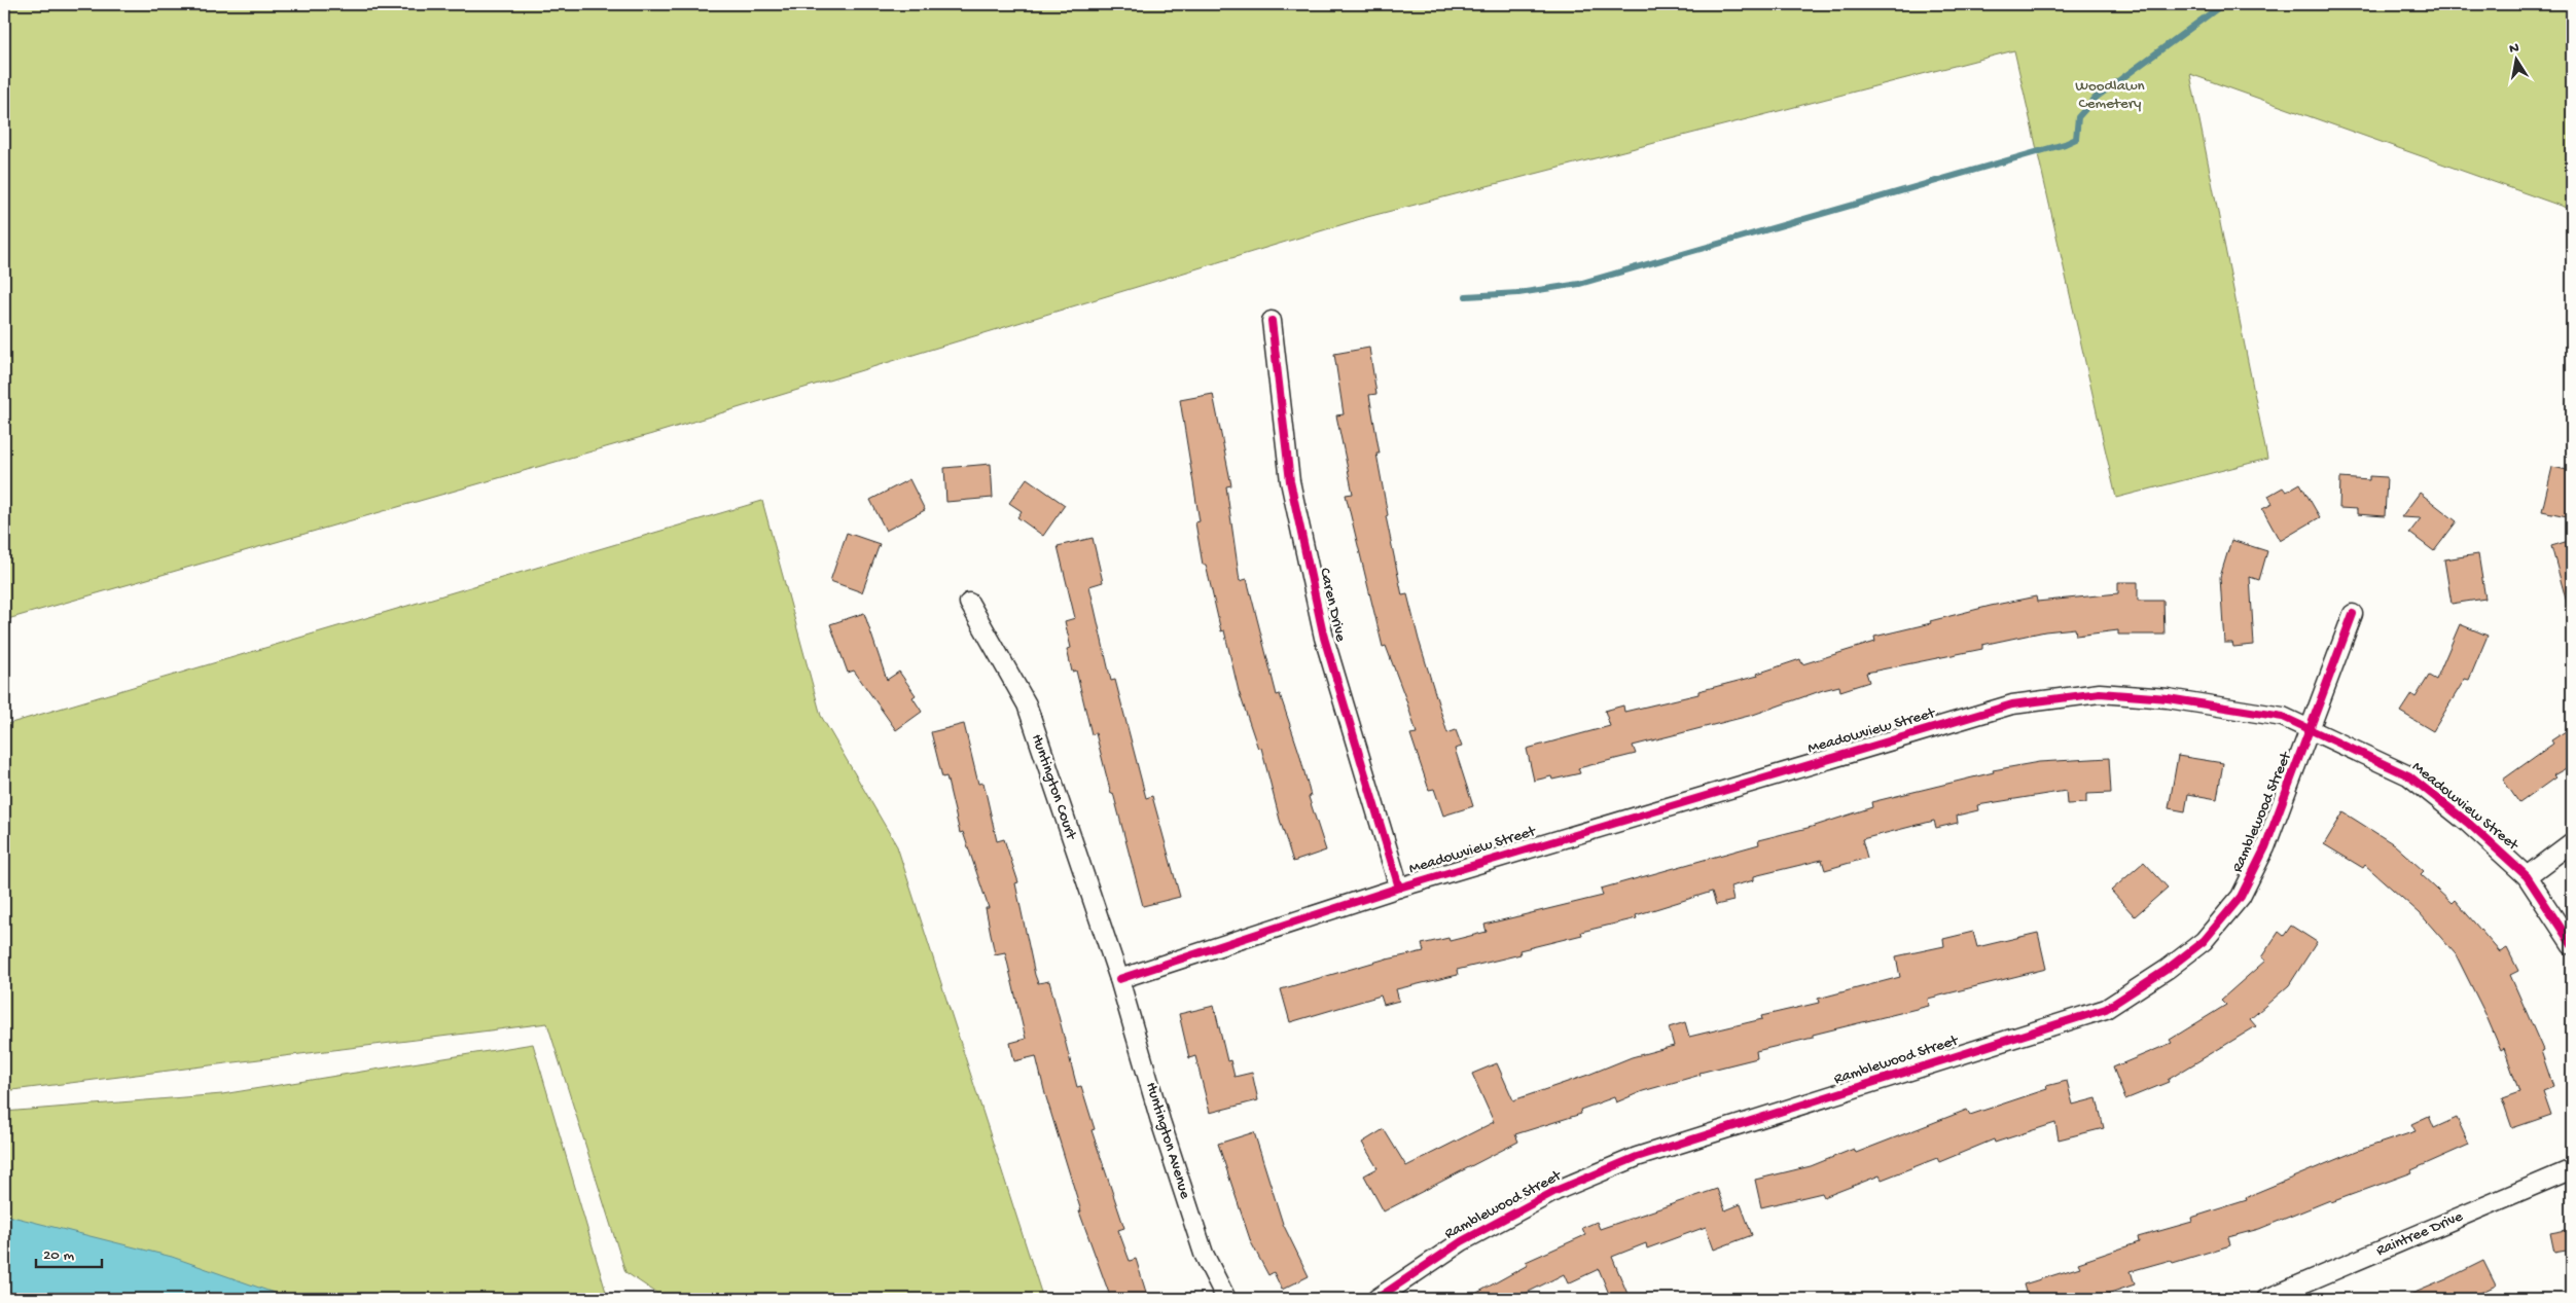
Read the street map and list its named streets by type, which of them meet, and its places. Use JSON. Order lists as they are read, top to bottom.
{
  "streets": {
    "street": [
      "Caren Drive",
      "Meadowview Street",
      "Huntington Court",
      "Ramblewood Street",
      "Huntington Avenue",
      "Raintree Drive"
    ]
  },
  "crossings": [
    ["Caren Drive", "Meadowview Street"],
    ["Meadowview Street", "Huntington Court"],
    ["Meadowview Street", "Ramblewood Street"],
    ["Meadowview Street", "Huntington Avenue"],
    ["Huntington Court", "Huntington Avenue"]
  ],
  "parks": ["Woodlawn Cemetery"],
  "scale_bar": "20 m",
  "north": "top"
}
